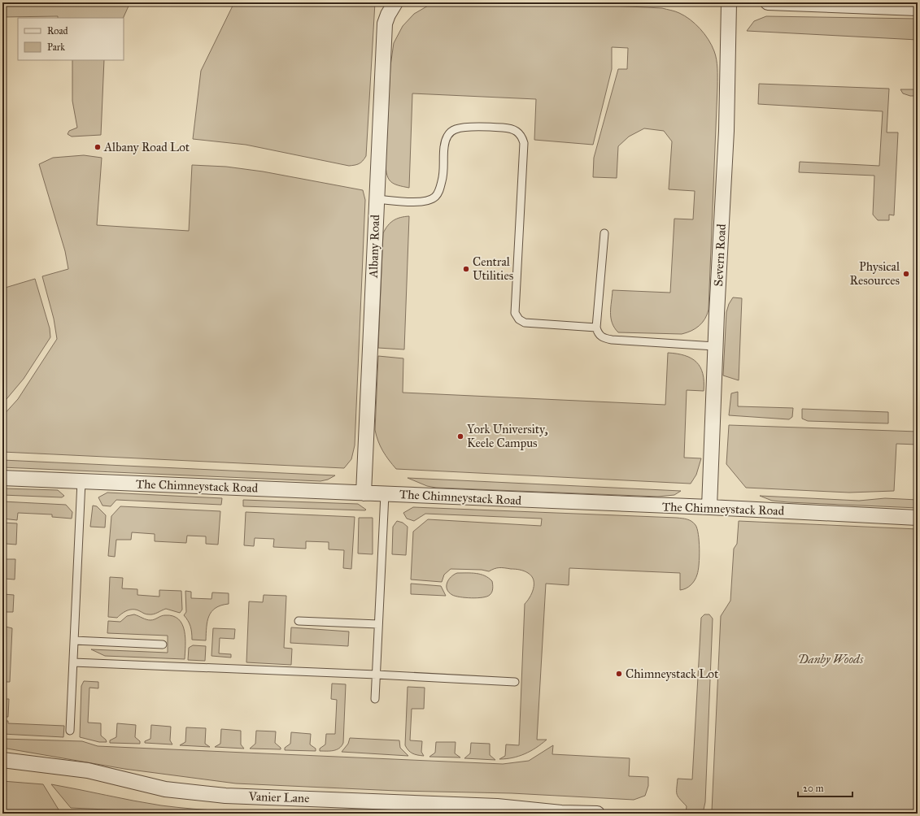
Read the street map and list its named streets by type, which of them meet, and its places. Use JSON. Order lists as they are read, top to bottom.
{
  "streets": {
    "street": [
      "Albany Road",
      "Severn Road",
      "The Chimneystack Road",
      "Vanier Lane"
    ]
  },
  "crossings": [
    ["Albany Road", "The Chimneystack Road"],
    ["Severn Road", "The Chimneystack Road"]
  ],
  "parks": ["Danby Woods"],
  "places": [
    "Albany Road Lot",
    "Central Utilities",
    "Physical Resources",
    "York University, Keele Campus",
    "Chimneystack Lot"
  ],
  "legend": ["Road", "Park"],
  "scale_bar": "20 m"
}
